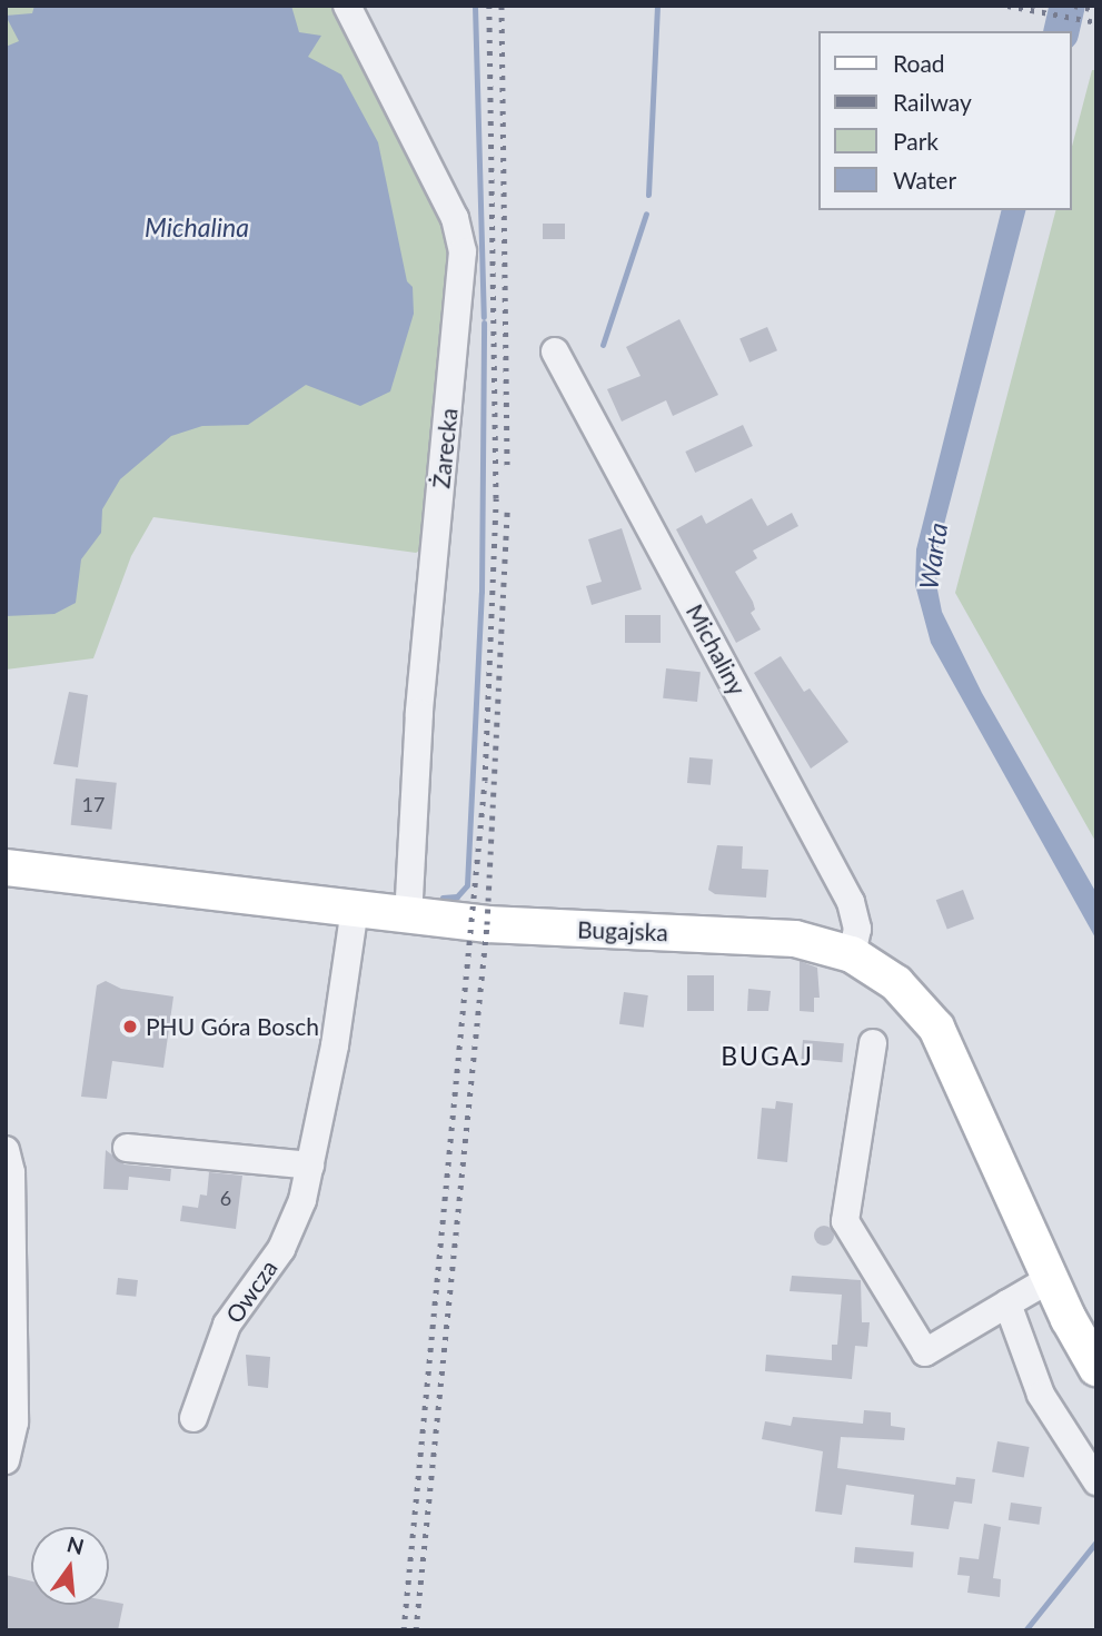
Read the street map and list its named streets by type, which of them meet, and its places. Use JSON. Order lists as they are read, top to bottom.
{
  "streets": {
    "main road": ["Bugajska"],
    "street": ["Żarecka", "Michaliny", "Owcza"]
  },
  "crossings": [
    ["Żarecka", "Bugajska"],
    ["Michaliny", "Bugajska"],
    ["Bugajska", "Owcza"]
  ],
  "districts": ["BUGAJ"],
  "water": ["Michalina", "Warta"],
  "places": ["PHU Góra Bosch"],
  "house_numbers": ["17", "6"],
  "legend": [
    "Road",
    "Railway",
    "Park",
    "Water"
  ],
  "north": "top"
}
